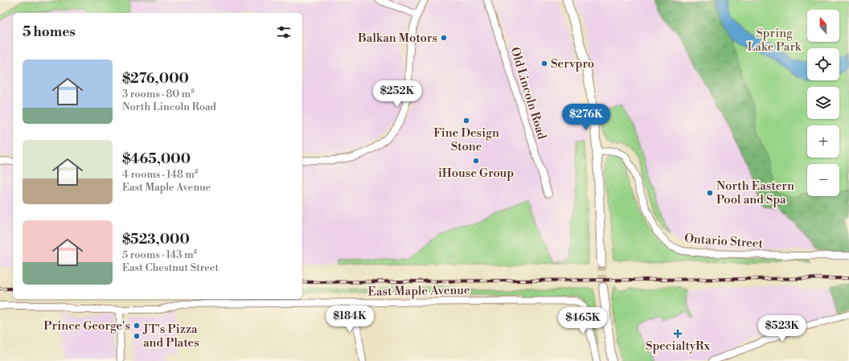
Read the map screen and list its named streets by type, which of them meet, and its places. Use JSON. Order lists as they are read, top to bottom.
{
  "streets": {
    "street": ["Old Lincoln Road", "Ontario Street", "East Maple Avenue"]
  },
  "parks": ["Spring Lake Park"],
  "places": {
    "other": [
      "Balkan Motors",
      "Servpro",
      "Fine Design Stone",
      "iHouse Group",
      "North Eastern Pool and Spa",
      "Prince George's",
      "JT's Pizza and Plates"
    ],
    "health": ["SpecialtyRx"]
  },
  "north": "top",
  "page": {
    "map_buttons": ["+", "−"],
    "heading": "5 homes",
    "list": [
      {
        "name": "$276,000",
        "note": "3 rooms · 80 m² · North Lincoln Road"
      },
      {
        "name": "$465,000",
        "note": "4 rooms · 148 m² · East Maple Avenue"
      },
      {
        "name": "$523,000",
        "note": "5 rooms · 143 m² · East Chestnut Street"
      }
    ],
    "price": [
      "$252K",
      "$276K",
      "$184K",
      "$465K",
      "$523K"
    ]
  }
}
